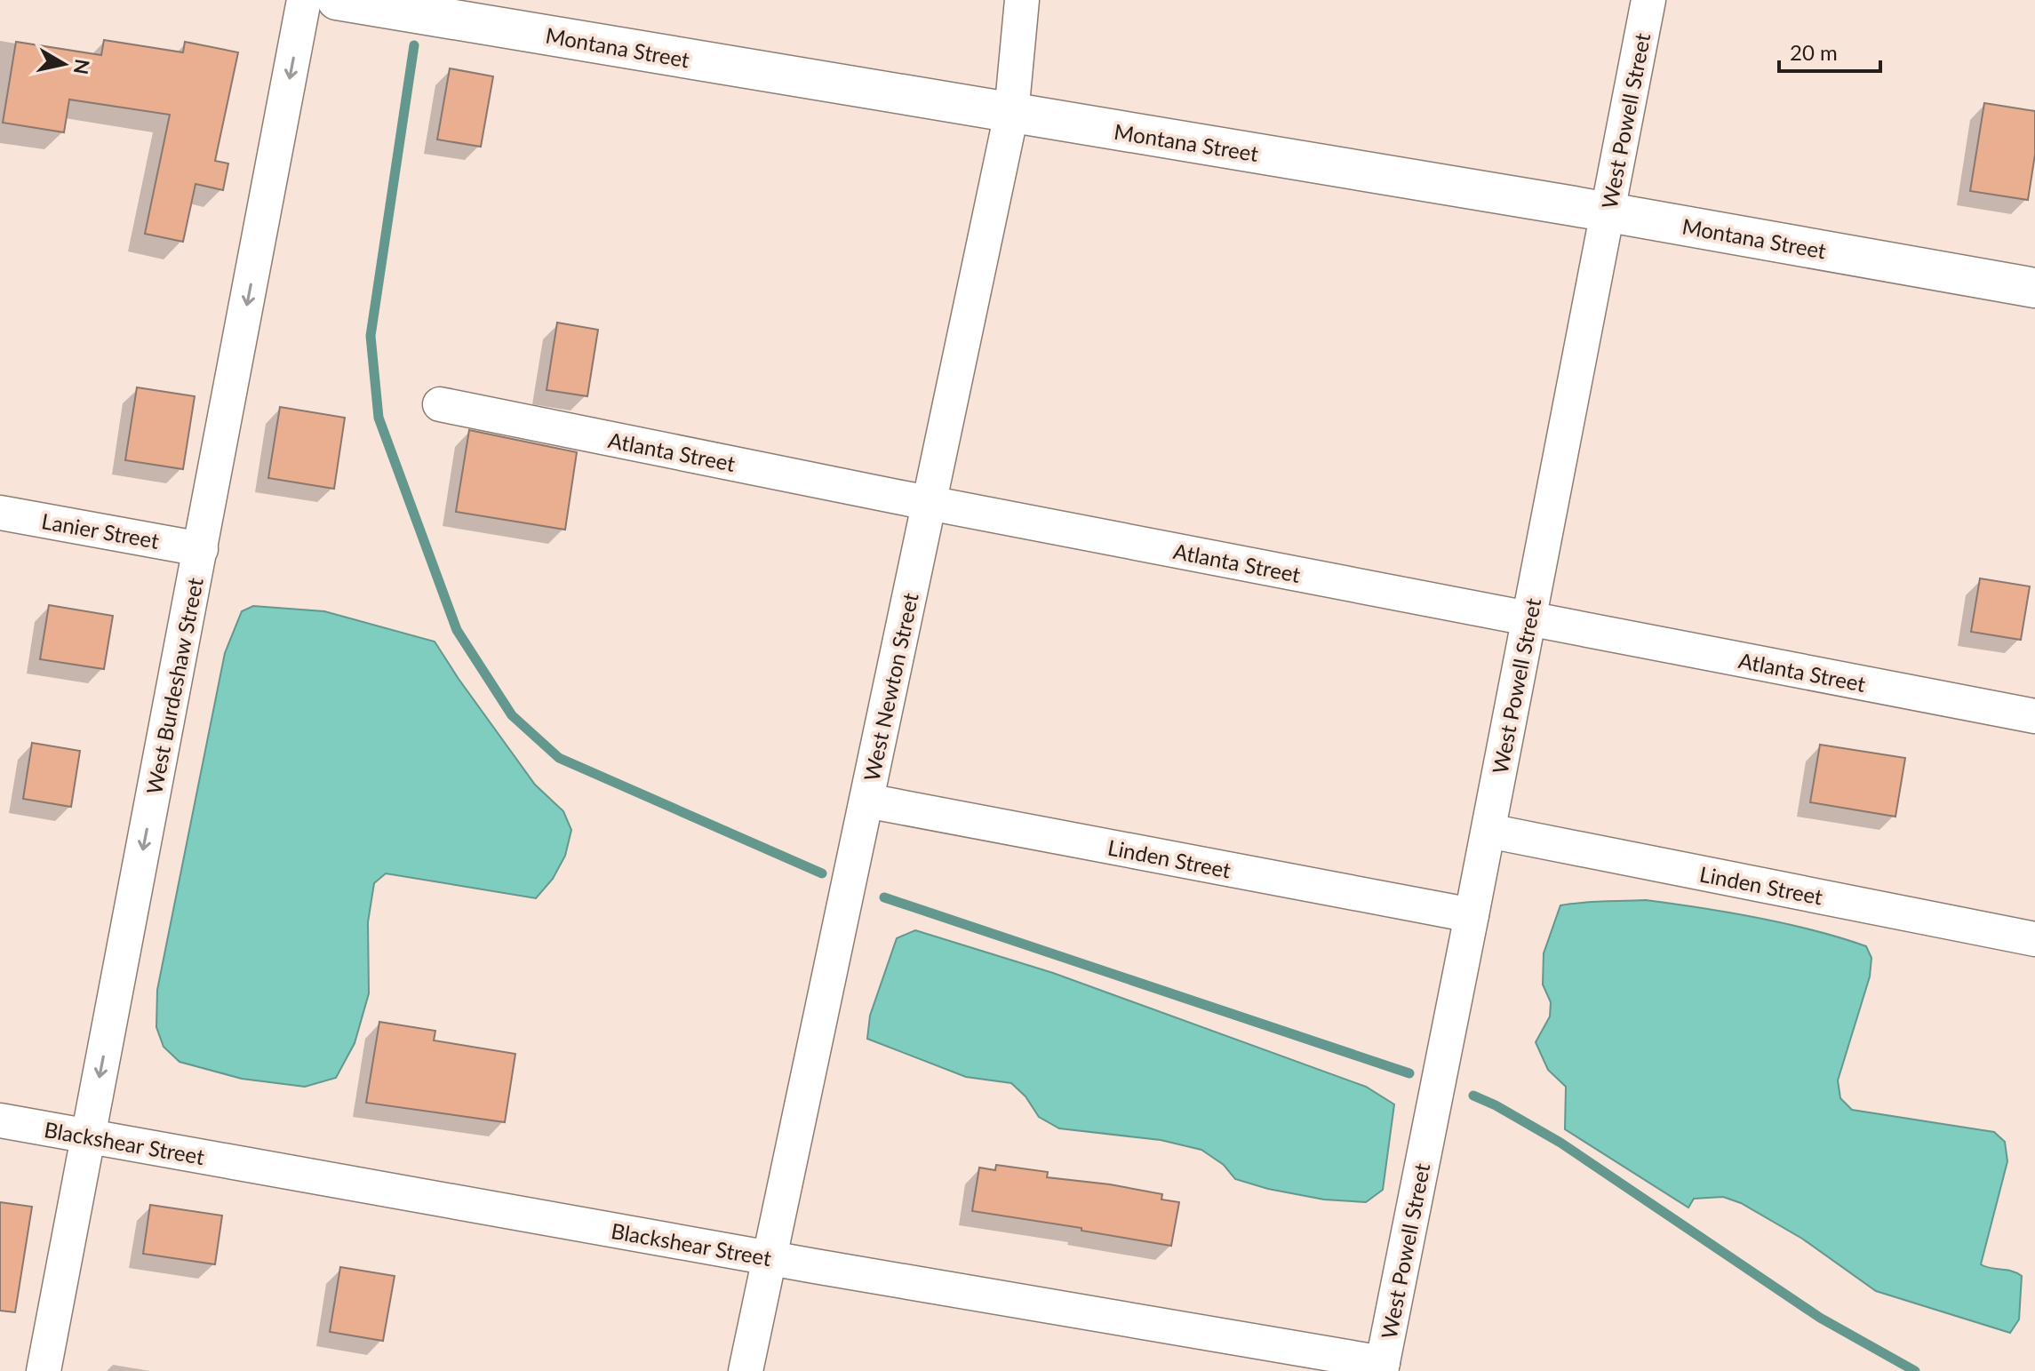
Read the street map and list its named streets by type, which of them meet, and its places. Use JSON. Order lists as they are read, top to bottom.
{
  "streets": {
    "street": [
      "Montana Street",
      "West Powell Street",
      "Atlanta Street",
      "Lanier Street",
      "West Burdeshaw Street",
      "West Newton Street",
      "Linden Street",
      "Blackshear Street"
    ]
  },
  "crossings": [
    ["Montana Street", "West Powell Street"],
    ["Montana Street", "West Newton Street"],
    ["West Powell Street", "Atlanta Street"],
    ["West Powell Street", "Linden Street"],
    ["West Powell Street", "Blackshear Street"],
    ["Atlanta Street", "West Newton Street"],
    ["Lanier Street", "West Burdeshaw Street"],
    ["West Burdeshaw Street", "Blackshear Street"],
    ["West Newton Street", "Linden Street"],
    ["West Newton Street", "Blackshear Street"]
  ],
  "one_way": ["West Burdeshaw Street"],
  "scale_bar": "20 m",
  "north": "right"
}
